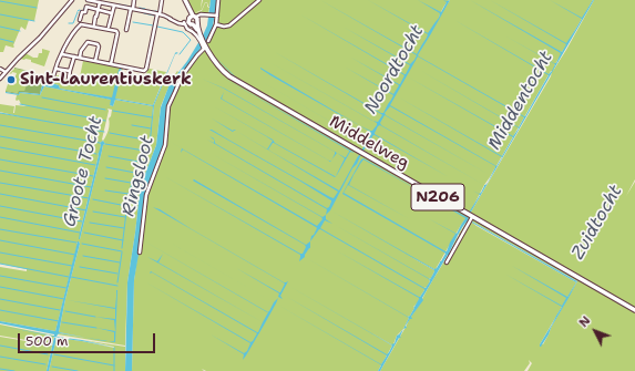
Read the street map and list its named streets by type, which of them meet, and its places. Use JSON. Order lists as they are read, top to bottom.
{
  "streets": {
    "main road": ["Middelweg", "N206"]
  },
  "crossings": [
    ["Middelweg", "N206"]
  ],
  "water": [
    "Noordtocht",
    "Middentocht",
    "Groote Tocht",
    "Ringsloot",
    "Zuidtocht"
  ],
  "places": ["Sint-Laurentiuskerk"],
  "scale_bar": "500 m",
  "north": "top left"
}
